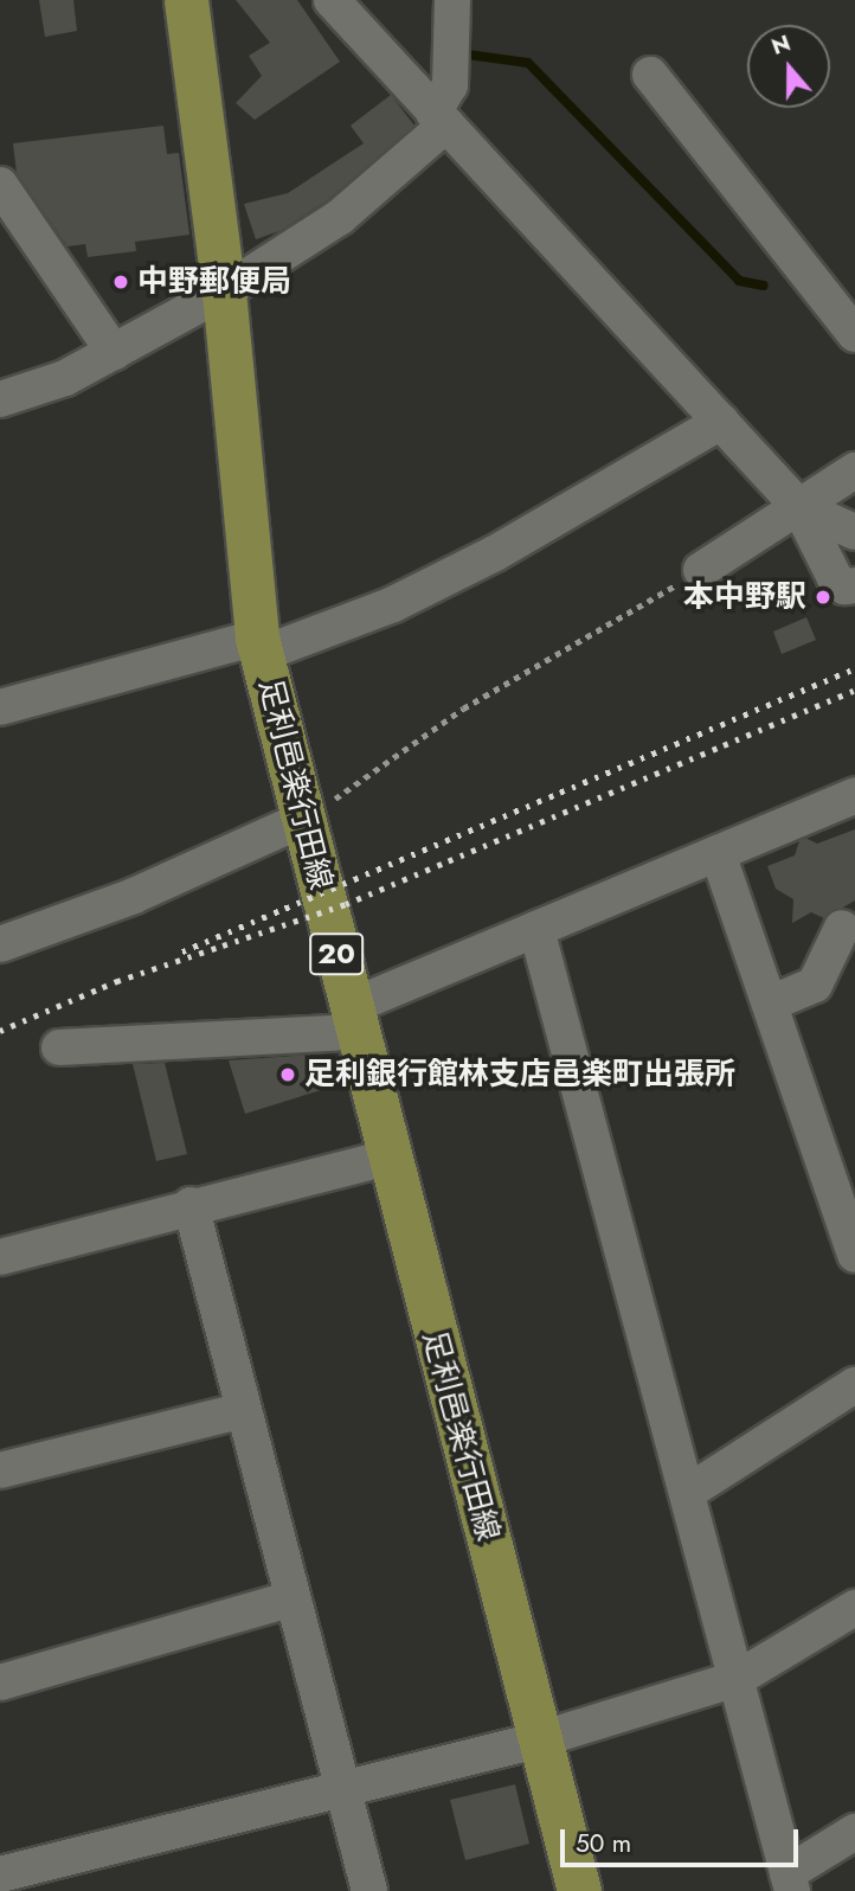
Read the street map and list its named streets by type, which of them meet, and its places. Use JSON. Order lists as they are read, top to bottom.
{
  "streets": {
    "main road": ["足利邑楽行田線", "20"]
  },
  "places": ["中野郵便局", "本中野駅", "足利銀行館林支店邑楽町出張所"],
  "scale_bar": "50 m",
  "north": "top"
}
